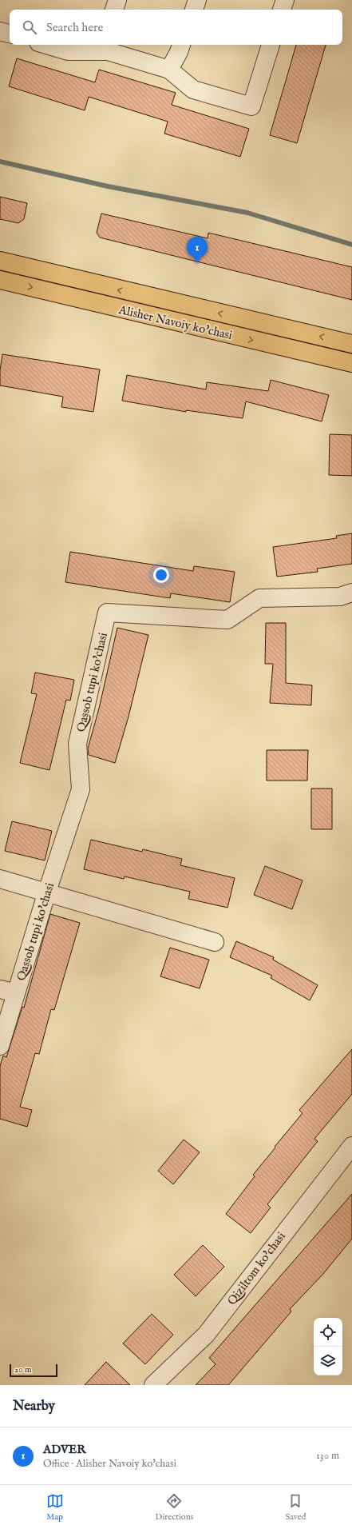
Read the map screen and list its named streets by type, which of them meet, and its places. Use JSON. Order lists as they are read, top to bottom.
{
  "streets": {
    "main road": ["Alisher Navoiy ko'chasi"],
    "street": ["Qassob tupi ko'chasi", "Qiziltom ko'chasi"]
  },
  "scale_bar": "20 m",
  "page": {
    "search": "Search here",
    "pins": "1",
    "scale": "20 m",
    "heading": "Nearby",
    "list": [
      {
        "mark": "1",
        "name": "ADVER",
        "note": "Office · Alisher Navoiy ko'chasi",
        "value": "130 m"
      }
    ],
    "nav": ["Map", "Directions", "Saved"]
  }
}
